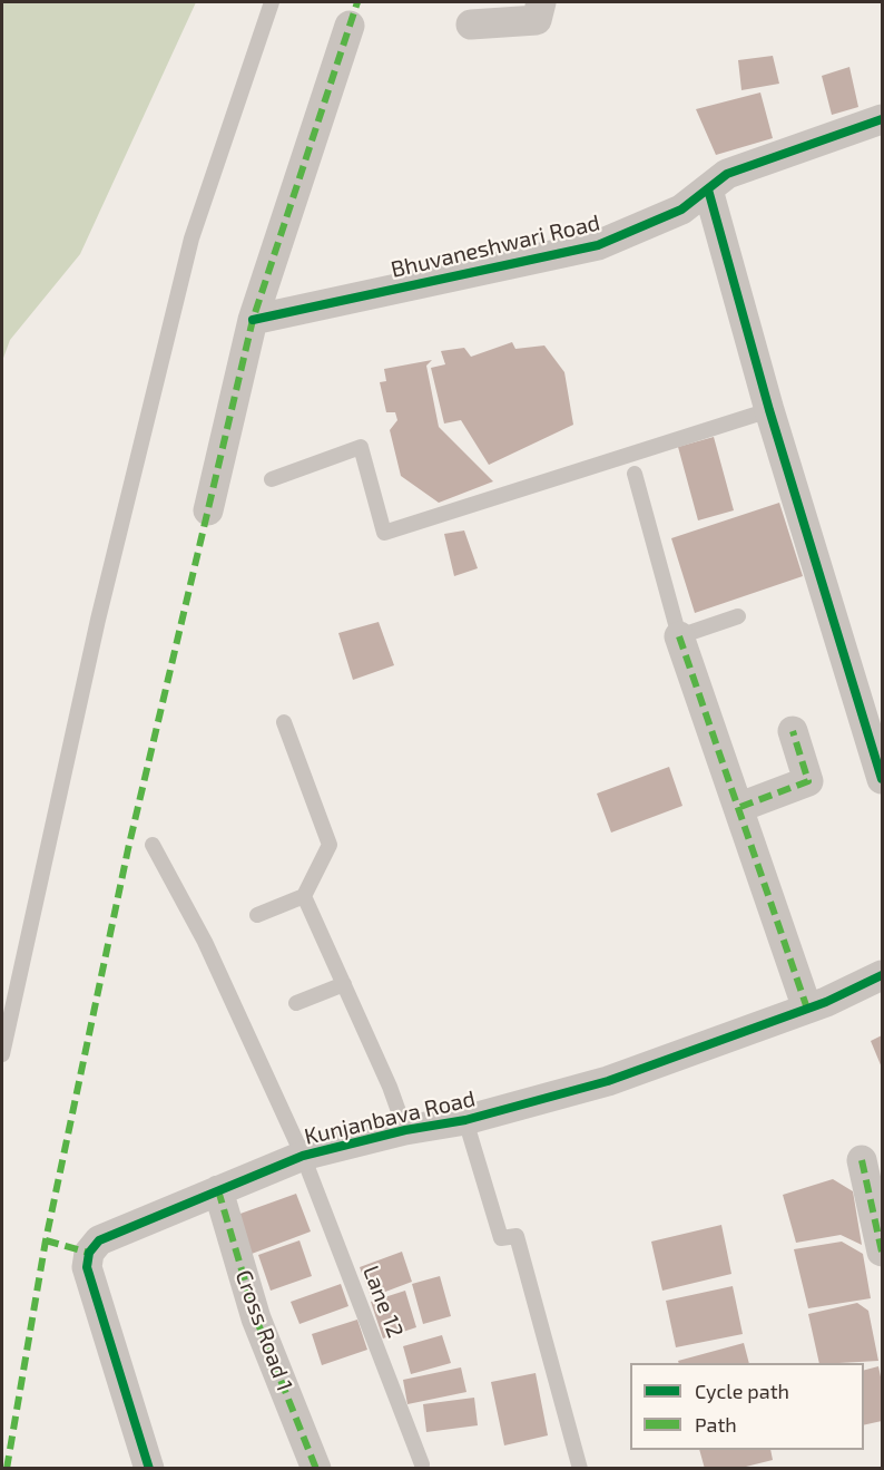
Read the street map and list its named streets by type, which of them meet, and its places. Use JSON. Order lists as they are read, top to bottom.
{
  "streets": {
    "street": ["Bhuvaneshwari Road", "Kunjanbava Road", "Cross Road 1"],
    "lane": ["Lane 12"]
  },
  "crossings": [
    ["Kunjanbava Road", "Lane 12"],
    ["Kunjanbava Road", "Cross Road 1"]
  ],
  "legend": ["Cycle path", "Path"]
}
